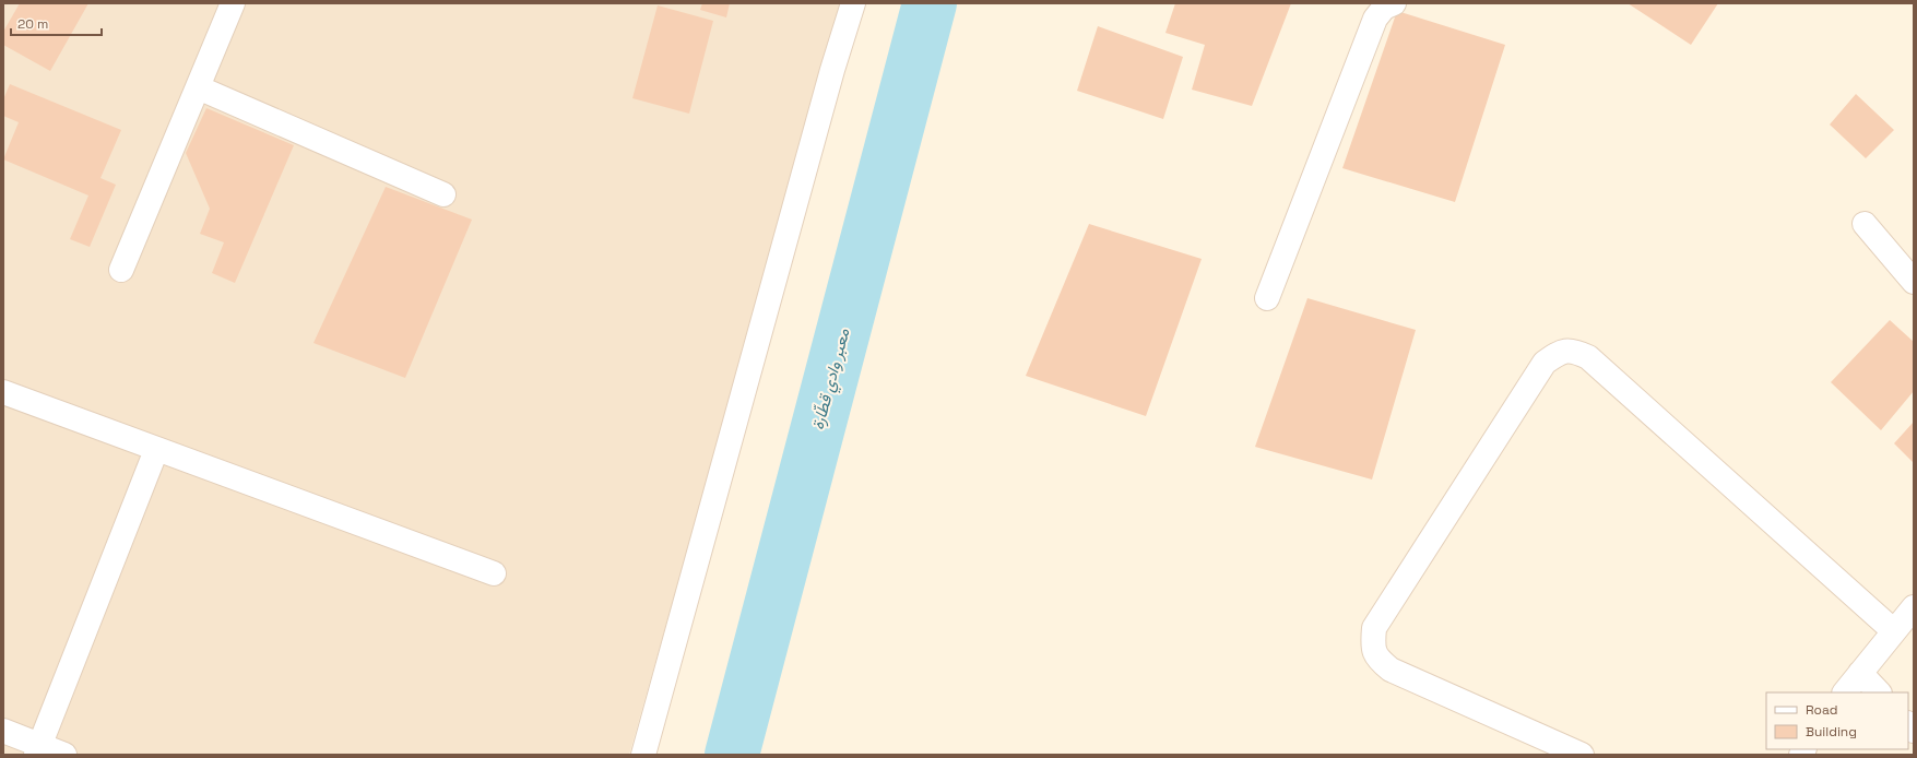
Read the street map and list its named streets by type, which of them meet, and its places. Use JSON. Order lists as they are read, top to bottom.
{
  "water": ["معبر وادي قطّارة"],
  "legend": ["Road", "Building"],
  "scale_bar": "20 m"
}
